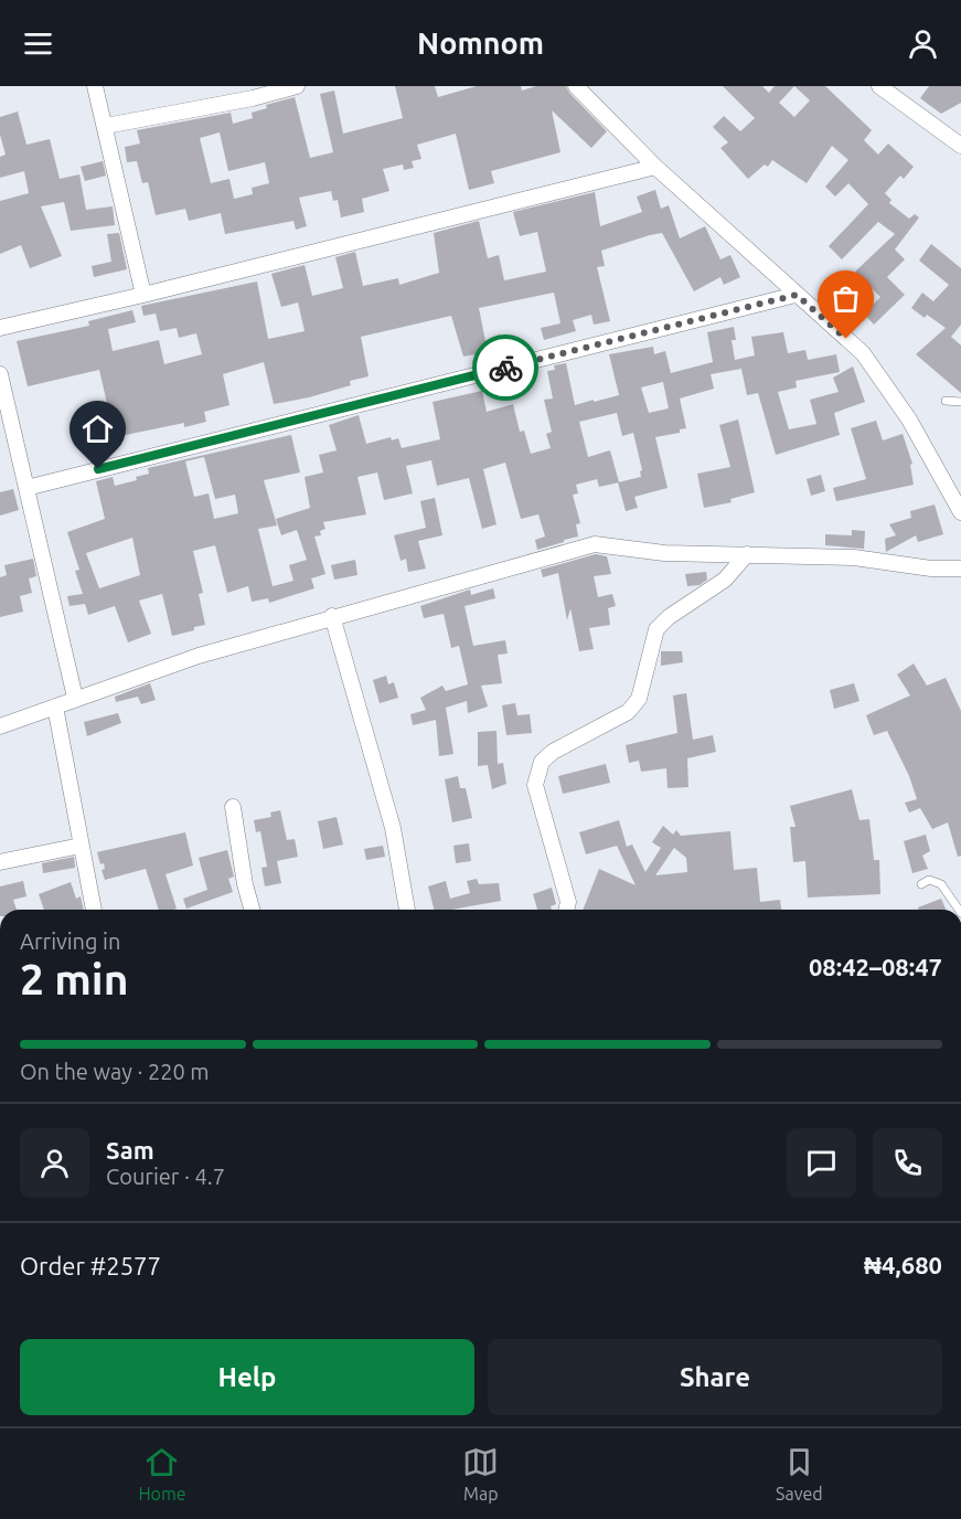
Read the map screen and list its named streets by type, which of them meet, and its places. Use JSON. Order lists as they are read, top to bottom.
{
  "page": {
    "header": "Nomnom",
    "heading": ["2 min", "Arriving in", "08:42–08:47"],
    "panel": [
      "Sam",
      "Courier · 4.7",
      "Order #2577",
      "₦4,680"
    ],
    "bar": "On the way · 220 m",
    "buttons": ["Help", "Share"],
    "tabs": ["Home", "Map", "Saved"]
  }
}
